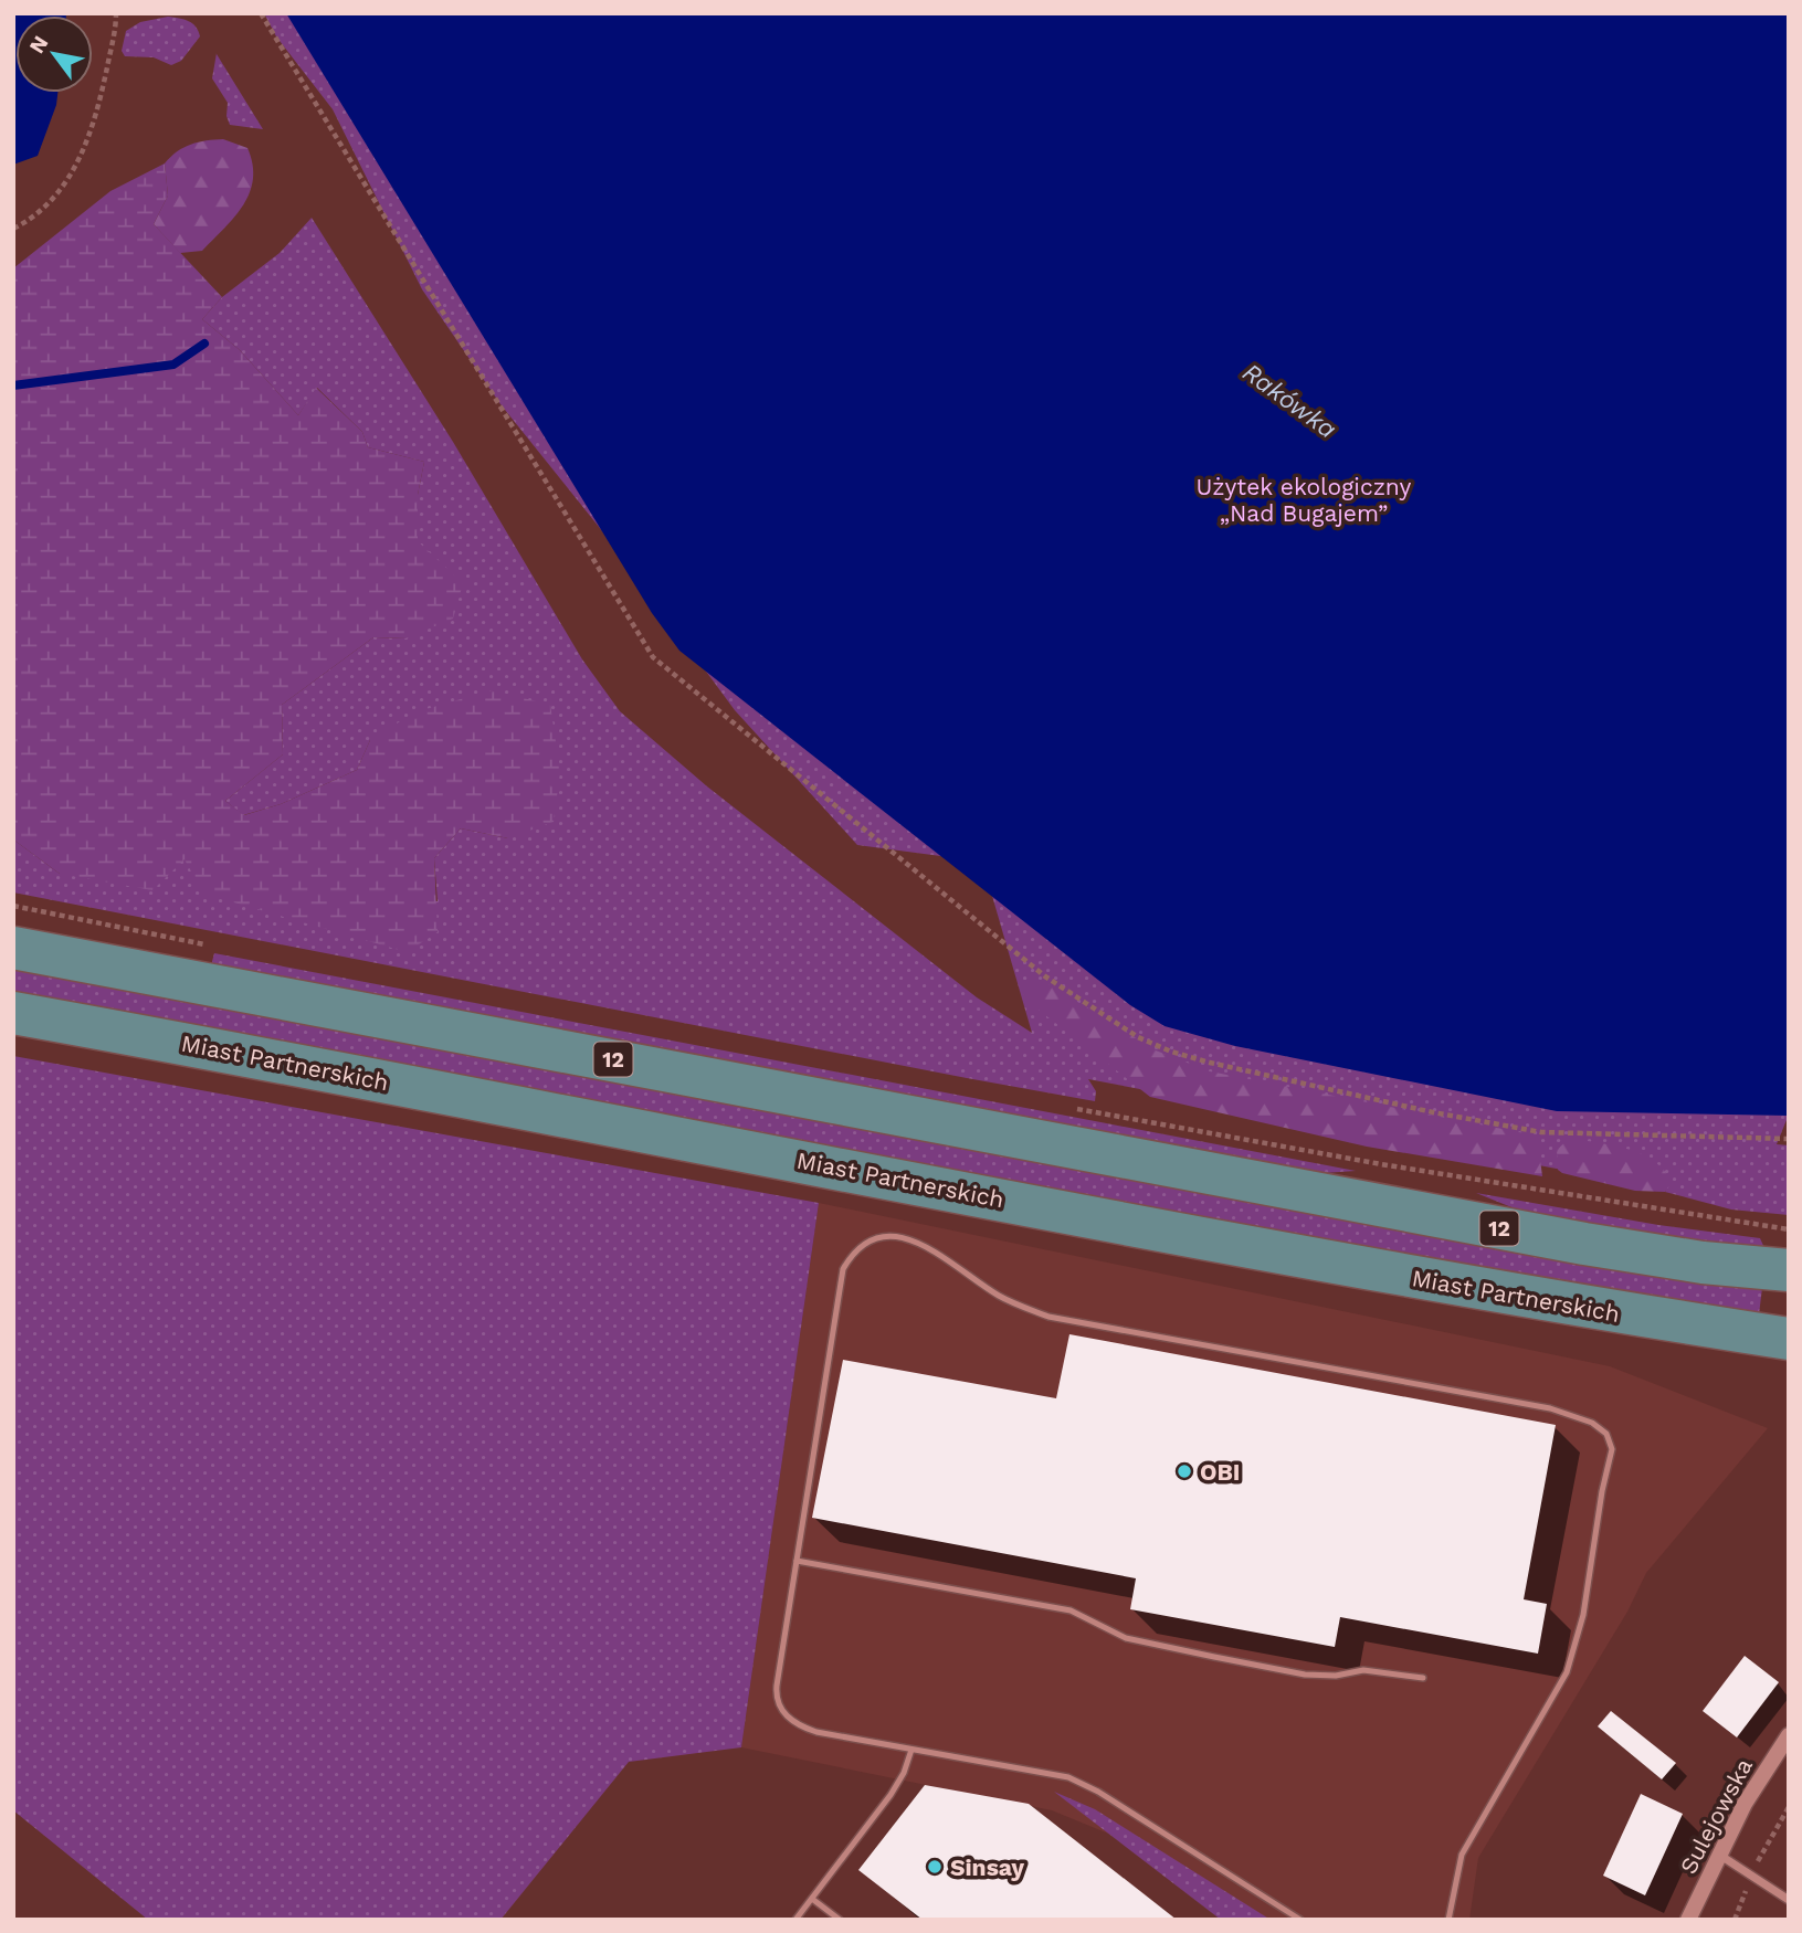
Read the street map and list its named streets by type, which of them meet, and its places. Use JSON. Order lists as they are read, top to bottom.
{
  "streets": {
    "main road": ["12", "Miast Partnerskich", "Sulejowska"]
  },
  "water": ["Rakówka"],
  "parks": ["Użytek ekologiczny „Nad Bugajem”"],
  "places": ["OBI", "Sinsay"],
  "north": "top left"
}
